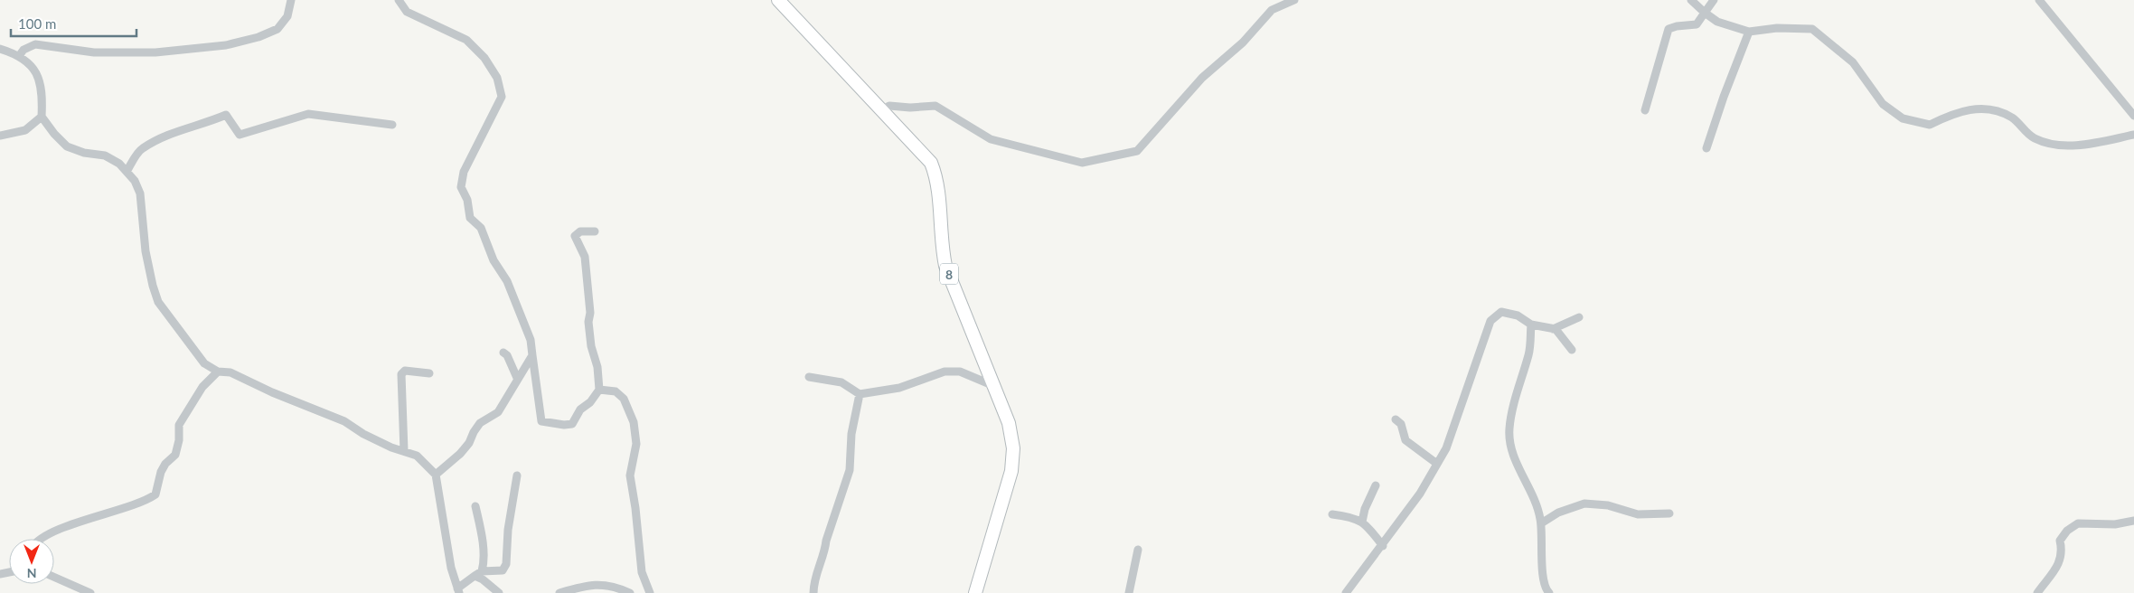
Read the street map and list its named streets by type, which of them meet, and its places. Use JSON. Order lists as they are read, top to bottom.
{
  "streets": {
    "main road": ["8"]
  },
  "scale_bar": "100 m",
  "north": "bottom"
}
